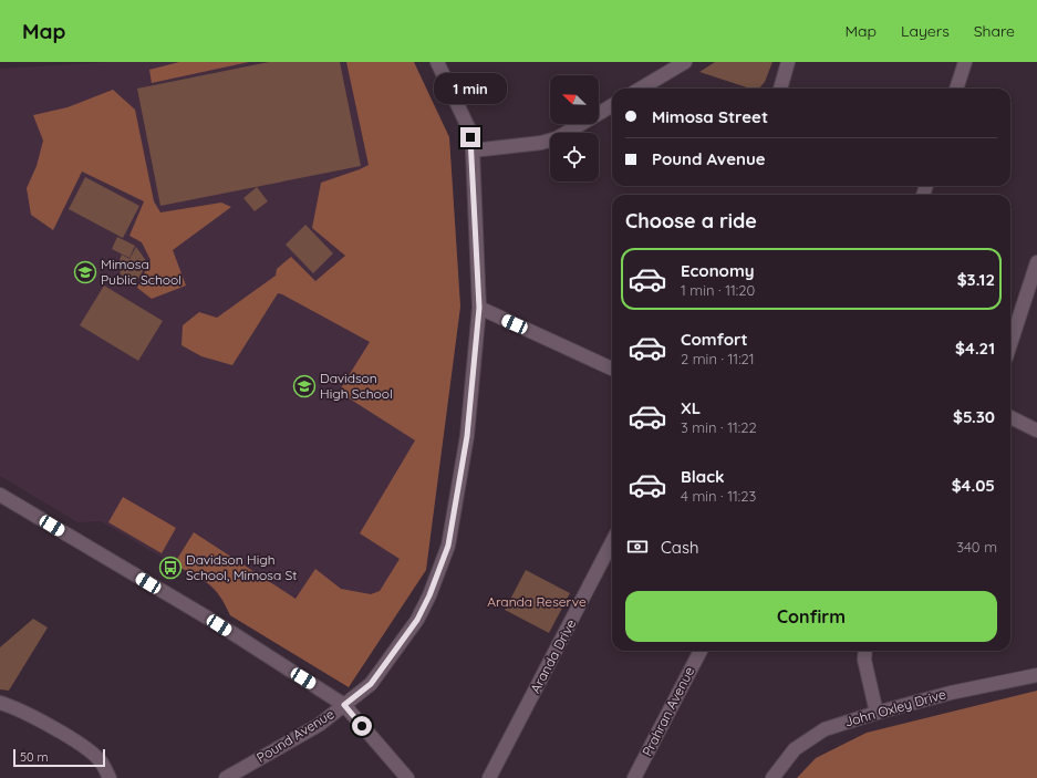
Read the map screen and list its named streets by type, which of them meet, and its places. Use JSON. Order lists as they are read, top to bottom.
{
  "streets": {
    "street": [
      "Aranda Drive",
      "John Oxley Drive",
      "Prahran Avenue",
      "Pound Avenue"
    ]
  },
  "parks": ["Aranda Reserve"],
  "places": {
    "school or university": ["Mimosa Public School", "Davidson High School"],
    "bus stop": ["Davidson High School, Mimosa St"]
  },
  "scale_bar": "50 m",
  "north": "top left",
  "page": {
    "header": "Map",
    "nav": ["Map", "Layers", "Share"],
    "bubble": "1 min",
    "banner": ["Mimosa Street", "Pound Avenue"],
    "heading": "Choose a ride",
    "list": [
      {
        "name": "Economy",
        "note": "1 min · 11:20",
        "value": "$3.12"
      },
      {
        "name": "Comfort",
        "note": "2 min · 11:21",
        "value": "$4.21"
      },
      {
        "name": "XL",
        "note": "3 min · 11:22",
        "value": "$5.30"
      },
      {
        "name": "Black",
        "note": "4 min · 11:23",
        "value": "$4.05"
      }
    ],
    "pay": ["Cash", "340 m"],
    "buttons": "Confirm",
    "scale": "50 m"
  }
}
